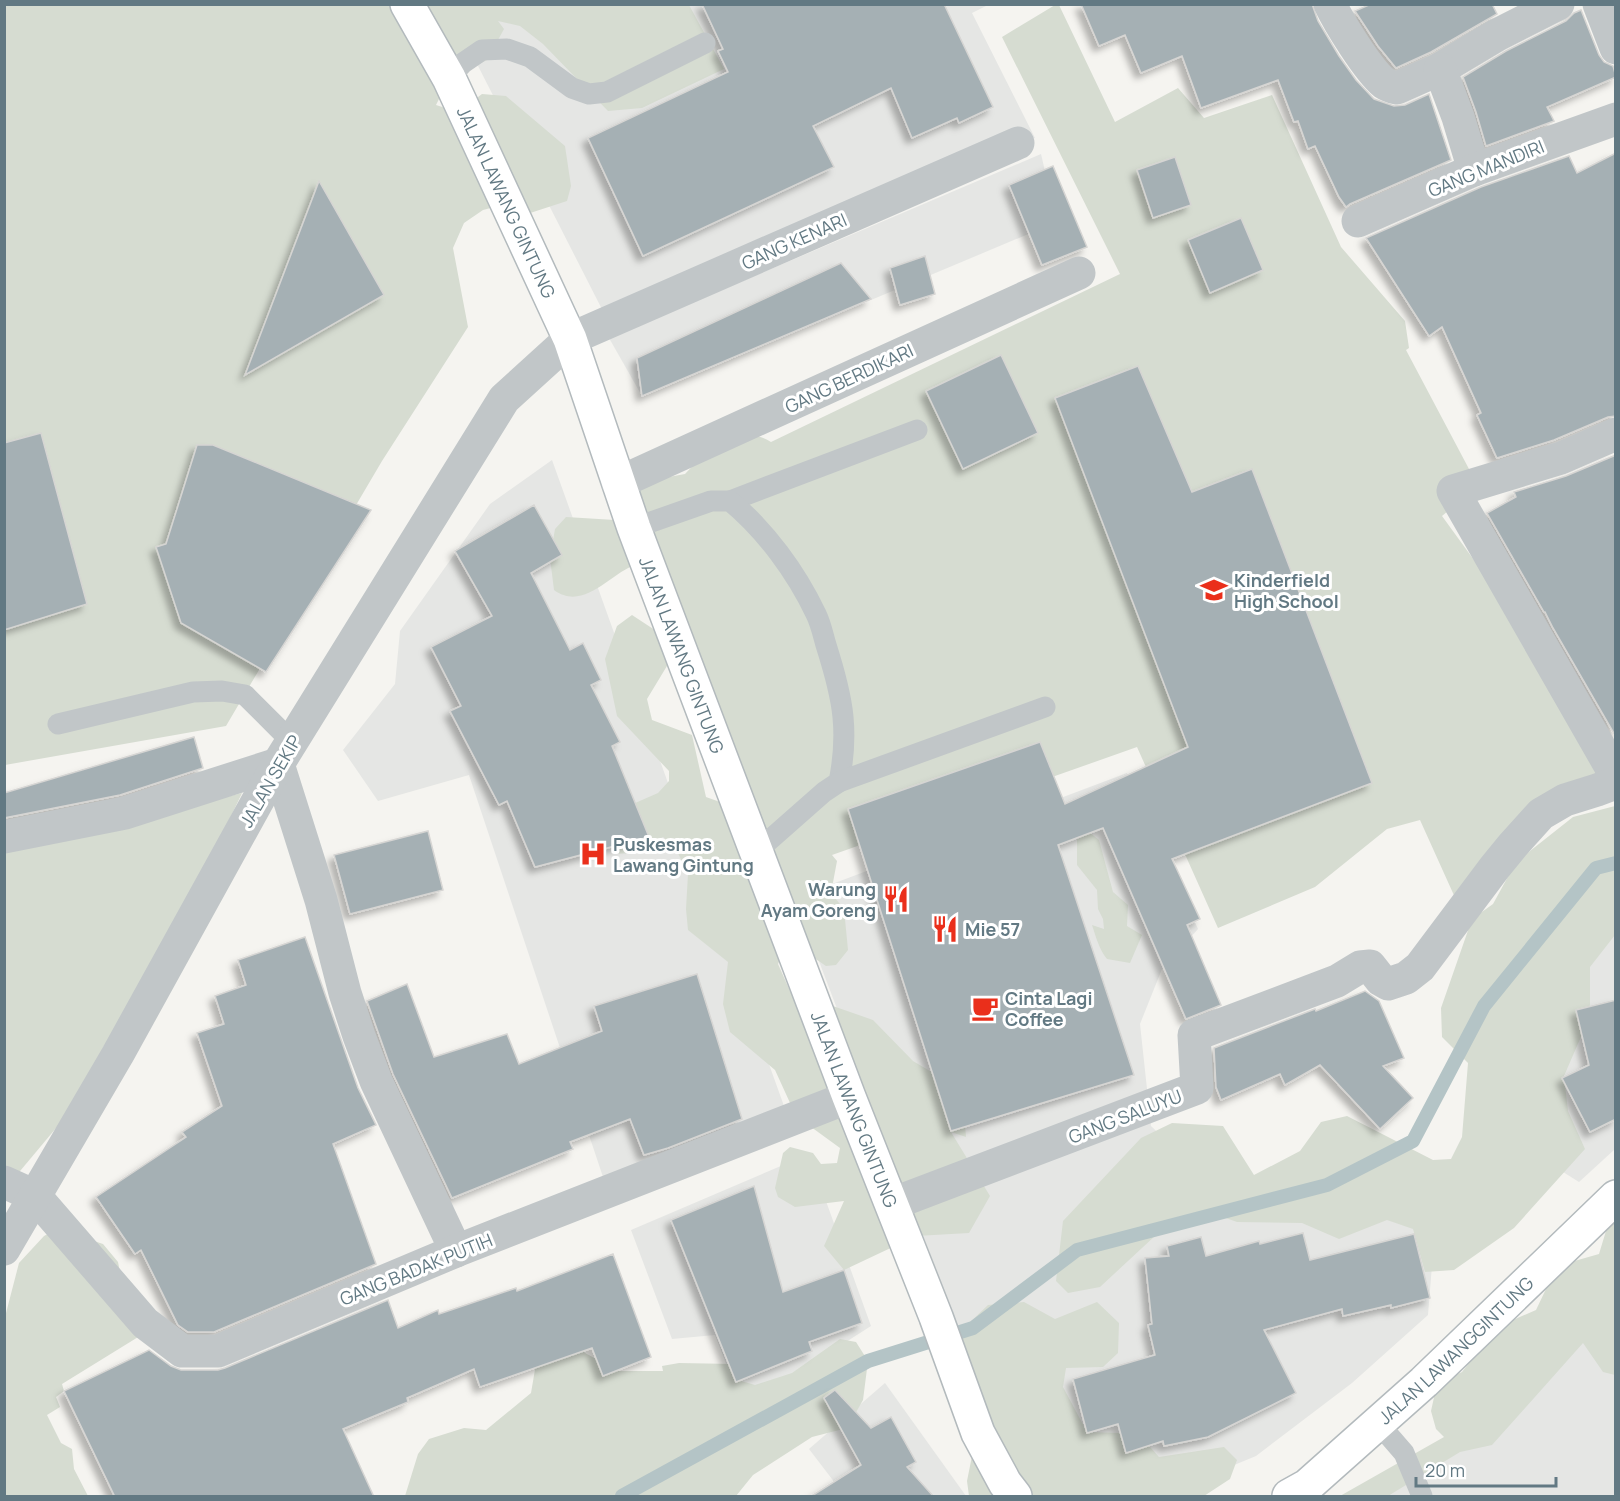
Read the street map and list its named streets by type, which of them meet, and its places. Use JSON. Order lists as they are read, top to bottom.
{
  "streets": {
    "main road": ["JALAN LAWANG GINTUNG", "JALAN LAWANGGINTUNG"],
    "street": [
      "GANG MANDIRI",
      "GANG KENARI",
      "GANG BERDIKARI",
      "JALAN SEKIP",
      "GANG SALUYU",
      "GANG BADAK PUTIH"
    ]
  },
  "crossings": [
    ["JALAN LAWANG GINTUNG", "GANG KENARI"],
    ["JALAN LAWANG GINTUNG", "GANG BERDIKARI"],
    ["JALAN LAWANG GINTUNG", "JALAN SEKIP"],
    ["JALAN LAWANG GINTUNG", "GANG SALUYU"],
    ["JALAN LAWANG GINTUNG", "GANG BADAK PUTIH"],
    ["GANG KENARI", "JALAN SEKIP"],
    ["JALAN SEKIP", "GANG BADAK PUTIH"]
  ],
  "places": {
    "school or university": ["Kinderfield High School"],
    "hospital": ["Puskesmas Lawang Gintung"],
    "restaurant": ["Warung Ayam Goreng", "Mie 57"],
    "cafe": ["Cinta Lagi Coffee"]
  },
  "scale_bar": "20 m"
}
